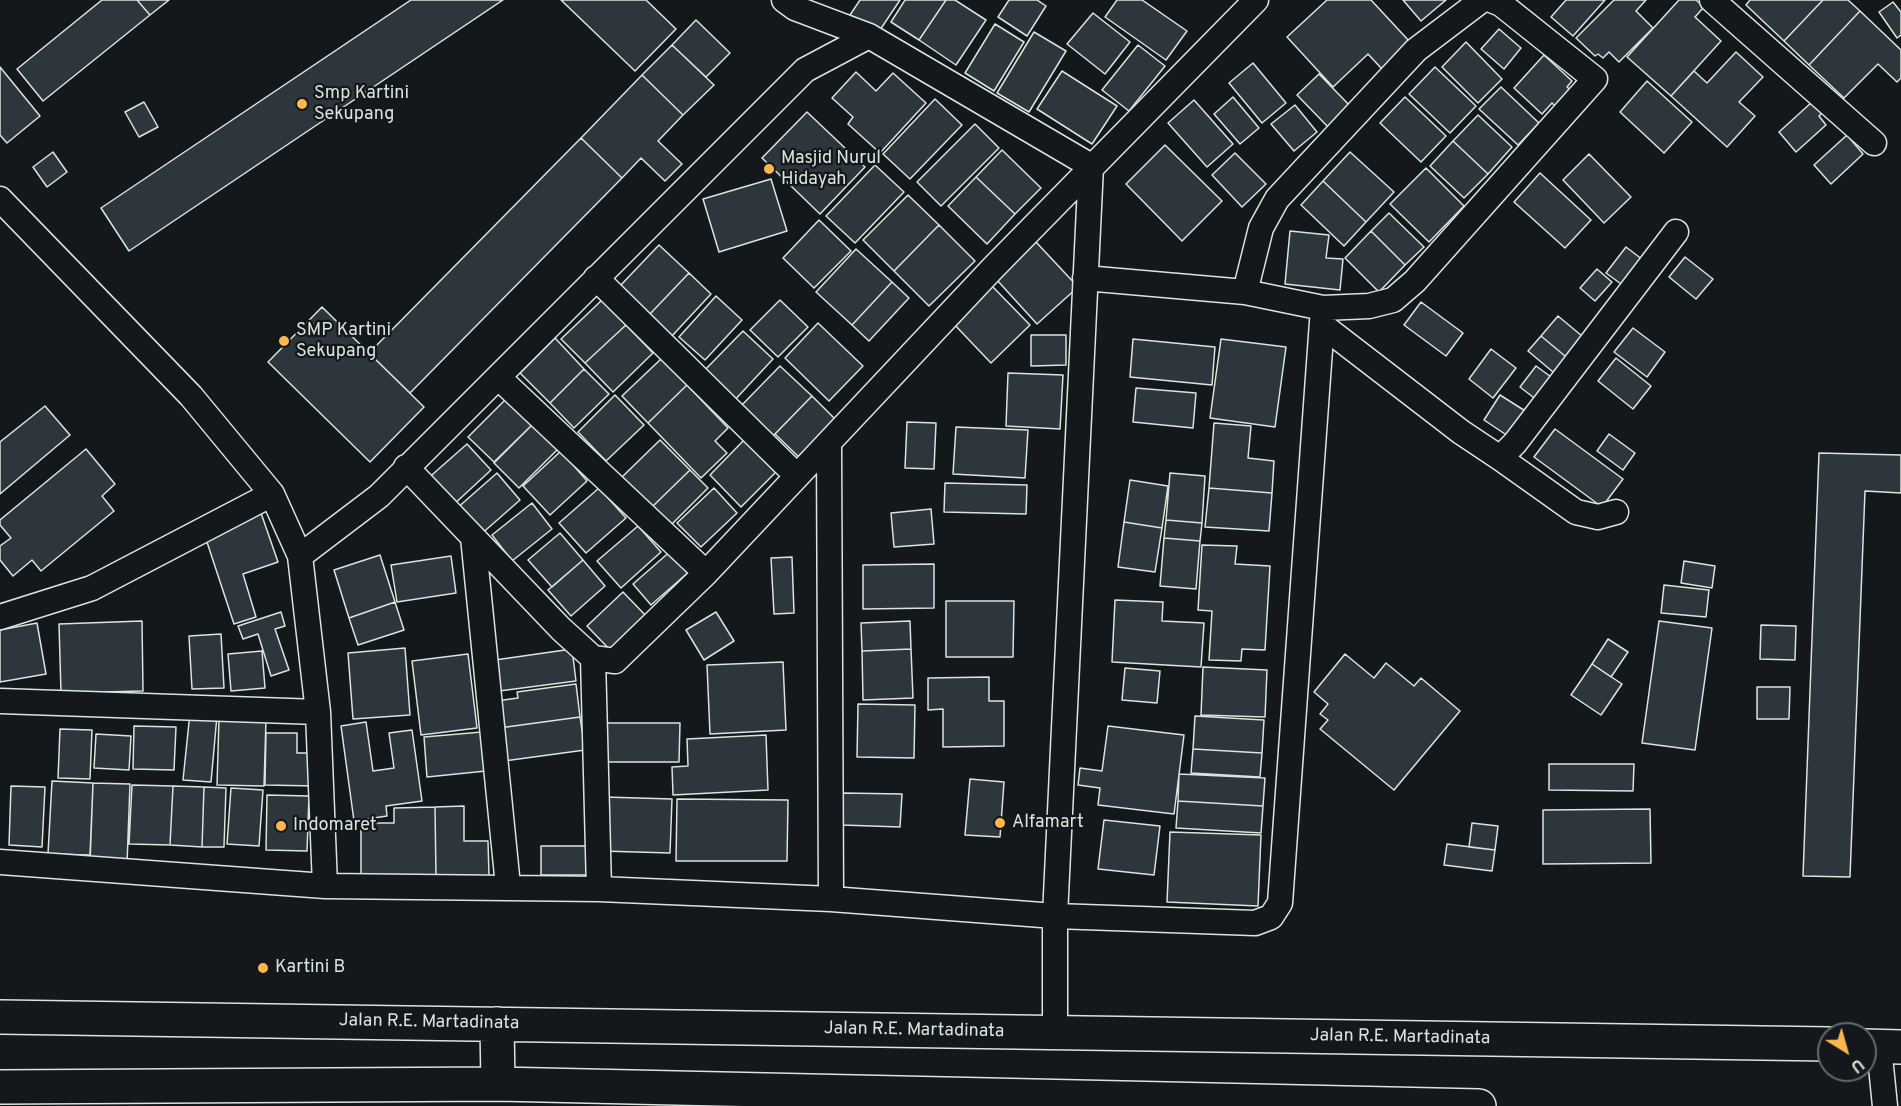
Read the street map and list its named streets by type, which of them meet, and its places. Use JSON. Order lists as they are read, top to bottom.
{
  "streets": {
    "highway": ["Jalan R.E. Martadinata"]
  },
  "places": [
    "Smp Kartini Sekupang",
    "Masjid Nurul Hidayah",
    "SMP Kartini Sekupang",
    "Alfamart",
    "Indomaret",
    "Kartini B"
  ],
  "north": "bottom right"
}
